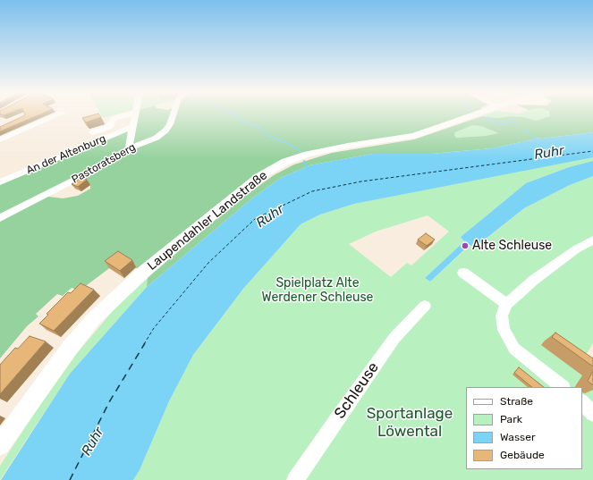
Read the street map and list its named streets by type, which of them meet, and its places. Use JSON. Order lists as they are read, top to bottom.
{
  "streets": {
    "main road": ["Laupendahler Landstraße"],
    "street": ["An der Altenburg", "Pastoratsberg", "Schleuse"]
  },
  "water": ["Ruhr"],
  "parks": ["Spielplatz Alte Werdener Schleuse", "Sportanlage Löwental"],
  "places": ["Alte Schleuse"],
  "legend": [
    "Straße",
    "Park",
    "Wasser",
    "Gebäude"
  ]
}
